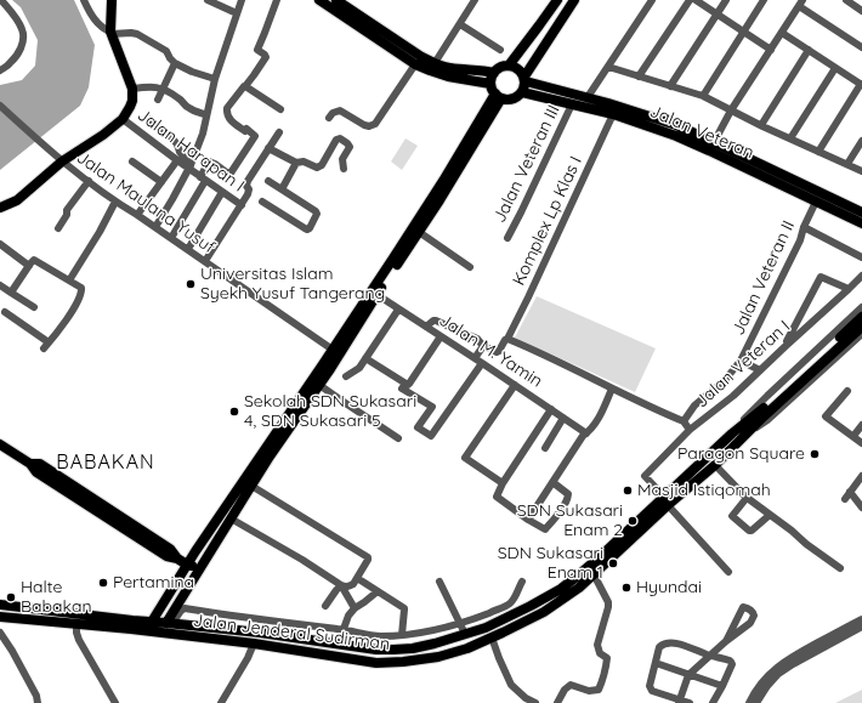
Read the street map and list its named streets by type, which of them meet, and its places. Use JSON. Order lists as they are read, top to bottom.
{
  "streets": {
    "main road": ["Jalan Veteran", "Jalan Jenderal Sudirman"],
    "street": [
      "Jalan Harapan I",
      "Jalan Veteran III",
      "Jalan Maulana Yusuf",
      "Komplex Lp Klas I",
      "Jalan Veteran II",
      "Jalan M. Yamin",
      "Jalan Veteran I"
    ]
  },
  "crossings": [
    ["Jalan Veteran", "Jalan Veteran III"],
    ["Jalan Veteran", "Komplex Lp Klas I"],
    ["Jalan Veteran", "Jalan Veteran II"],
    ["Jalan Veteran I", "Jalan Jenderal Sudirman"]
  ],
  "districts": ["BABAKAN"],
  "places": [
    "Universitas Islam Syekh Yusuf Tangerang",
    "Sekolah SDN Sukasari 4, SDN Sukasari 5",
    "Paragon Square",
    "Masjid Istiqomah",
    "SDN Sukasari Enam 2",
    "SDN Sukasari Enam 1",
    "Pertamina",
    "Hyundai",
    "Halte Babakan"
  ]
}
